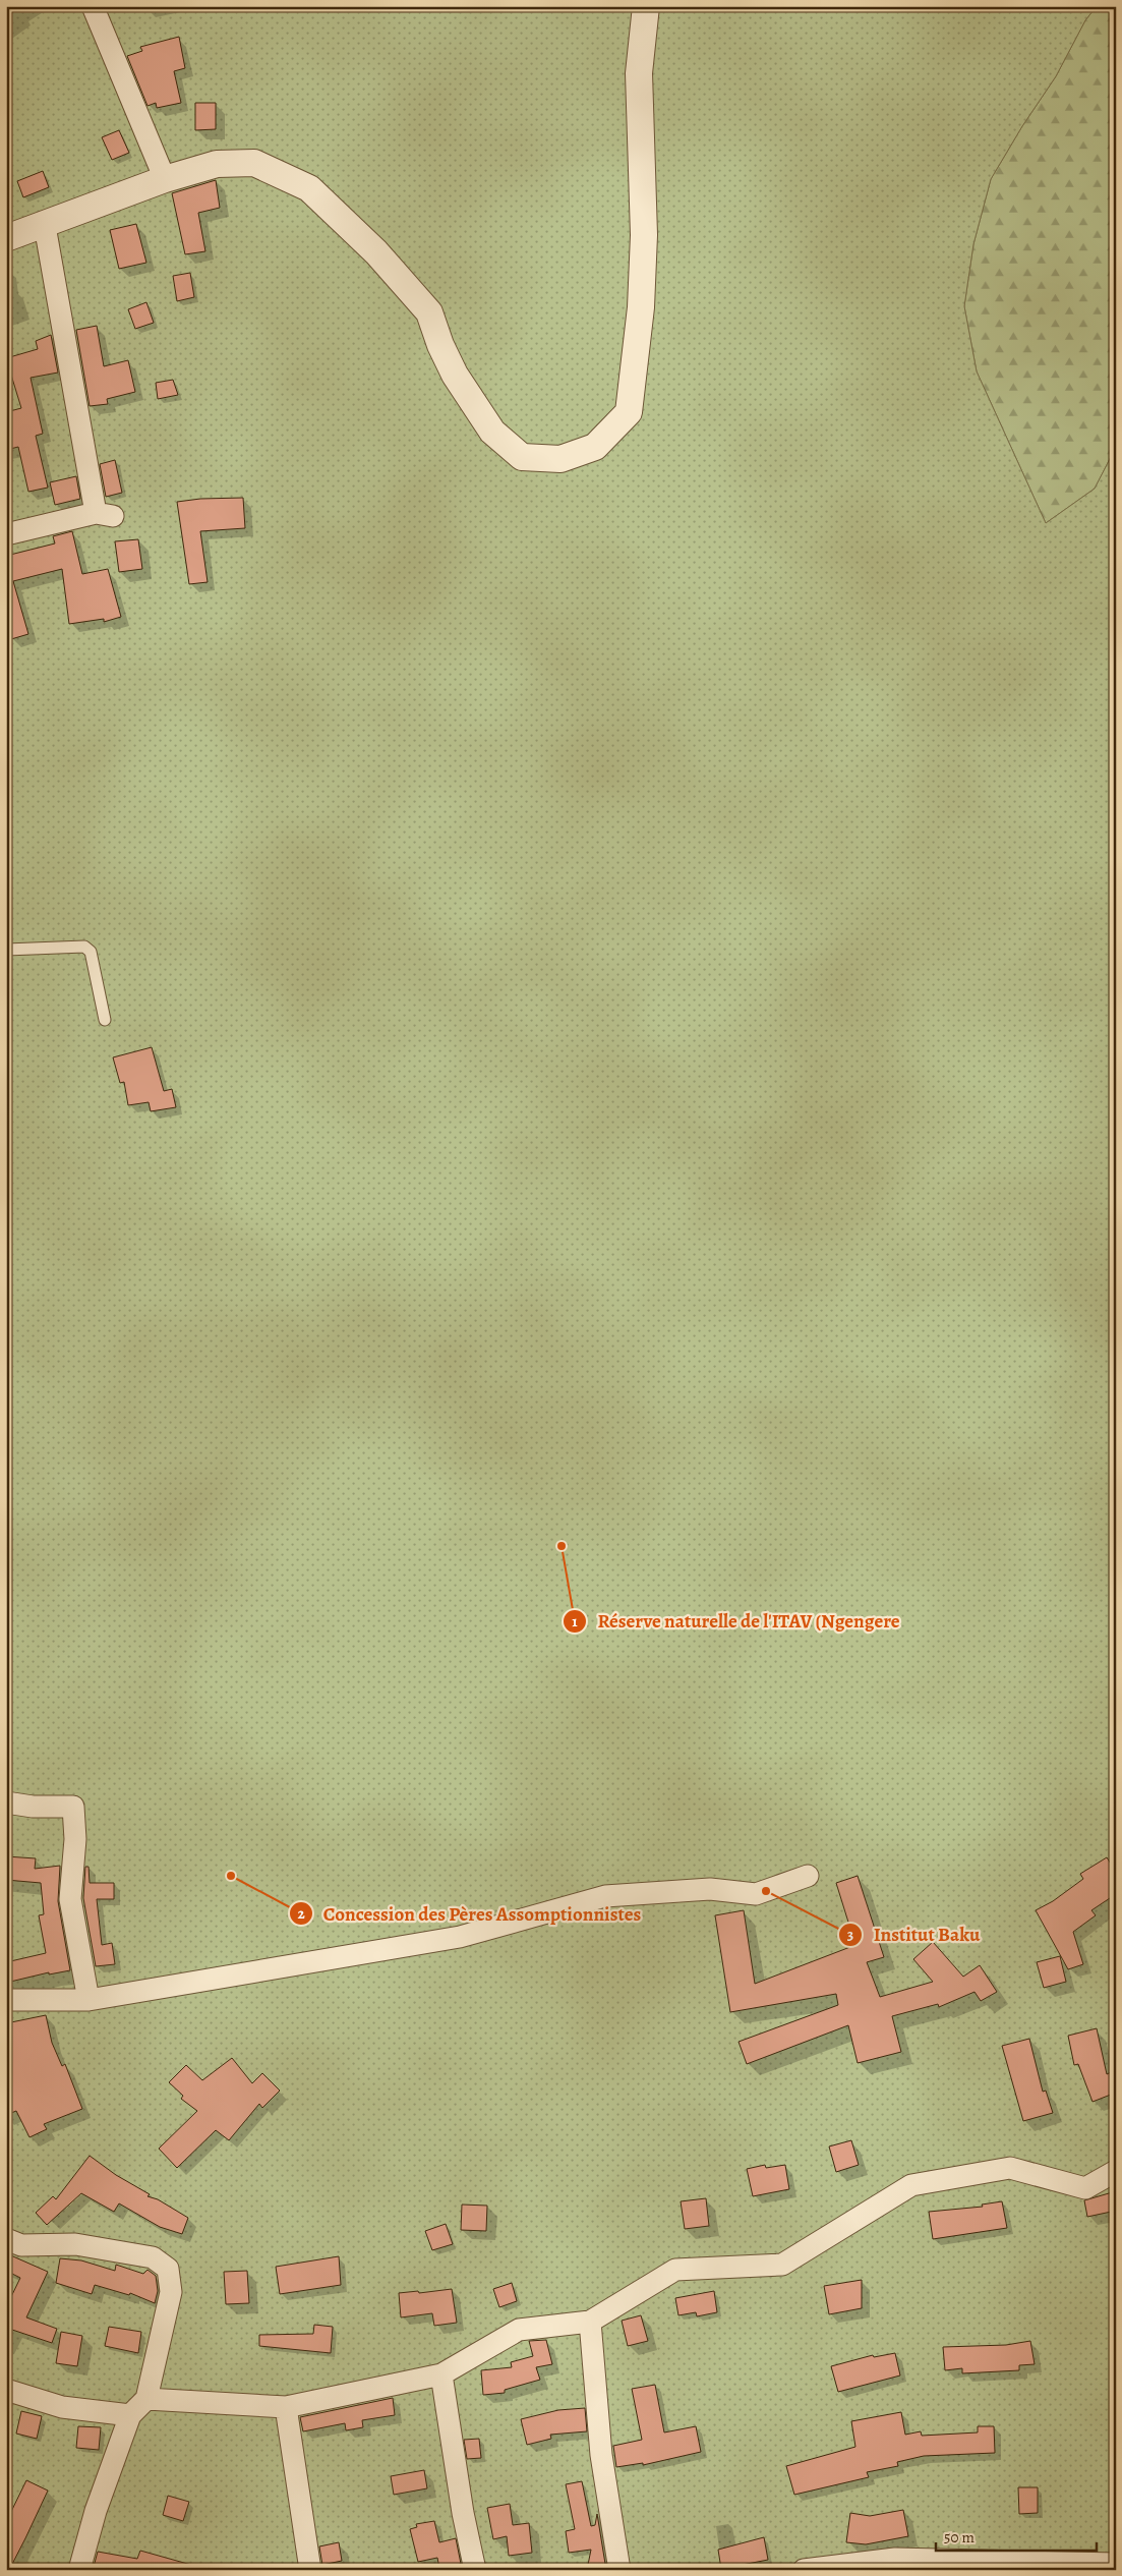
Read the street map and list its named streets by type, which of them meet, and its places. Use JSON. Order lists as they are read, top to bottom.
{
  "places": ["Réserve naturelle de l'ITAV (Ngengere", "Concession des Pères Assomptionnistes", "Institut Baku"],
  "scale_bar": "50 m"
}
